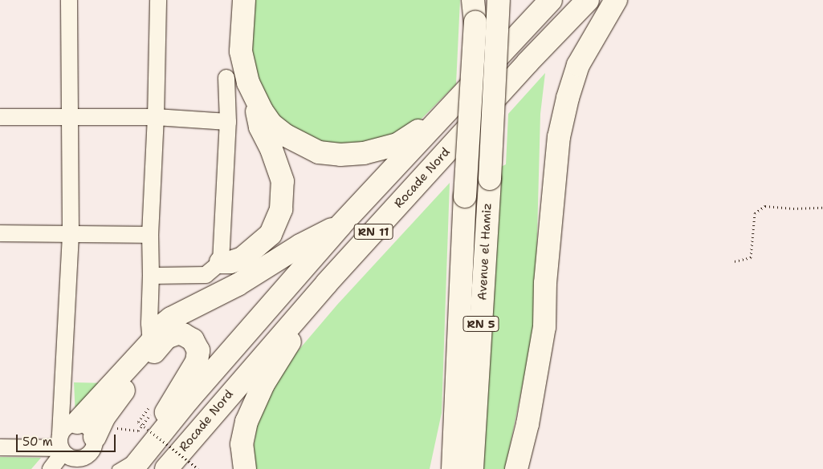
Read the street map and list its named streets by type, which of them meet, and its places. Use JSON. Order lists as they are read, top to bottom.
{
  "streets": {
    "highway": [
      "Rocade Nord",
      "RN 11",
      "Avenue el Hamiz",
      "RN 5"
    ]
  },
  "scale_bar": "50 m"
}
